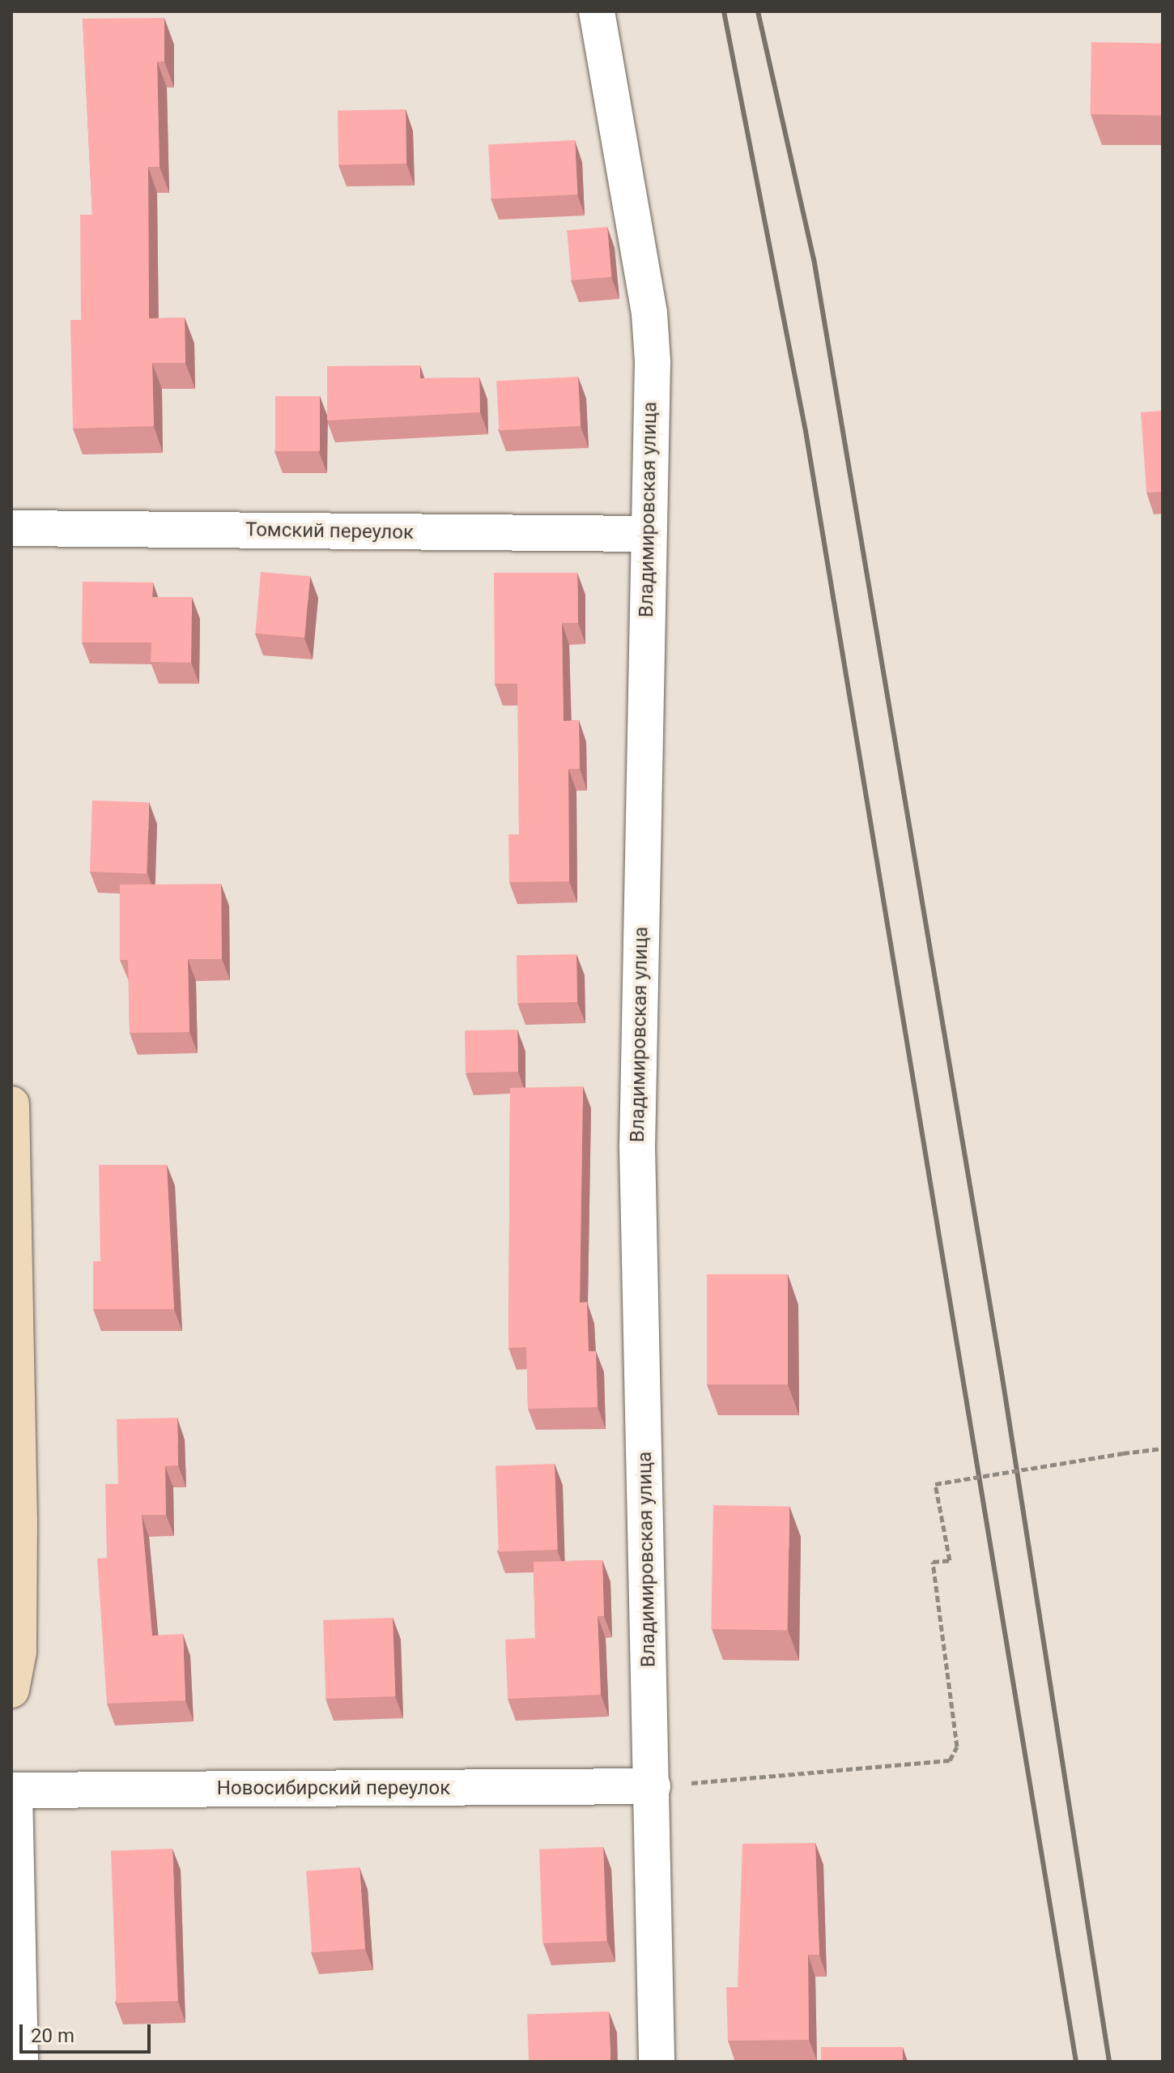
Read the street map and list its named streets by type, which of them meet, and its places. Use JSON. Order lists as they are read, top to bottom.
{
  "streets": {
    "street": ["Владимировская улица", "Томский переулок", "Новосибирский переулок"]
  },
  "crossings": [
    ["Владимировская улица", "Томский переулок"],
    ["Владимировская улица", "Новосибирский переулок"]
  ],
  "scale_bar": "20 m"
}
